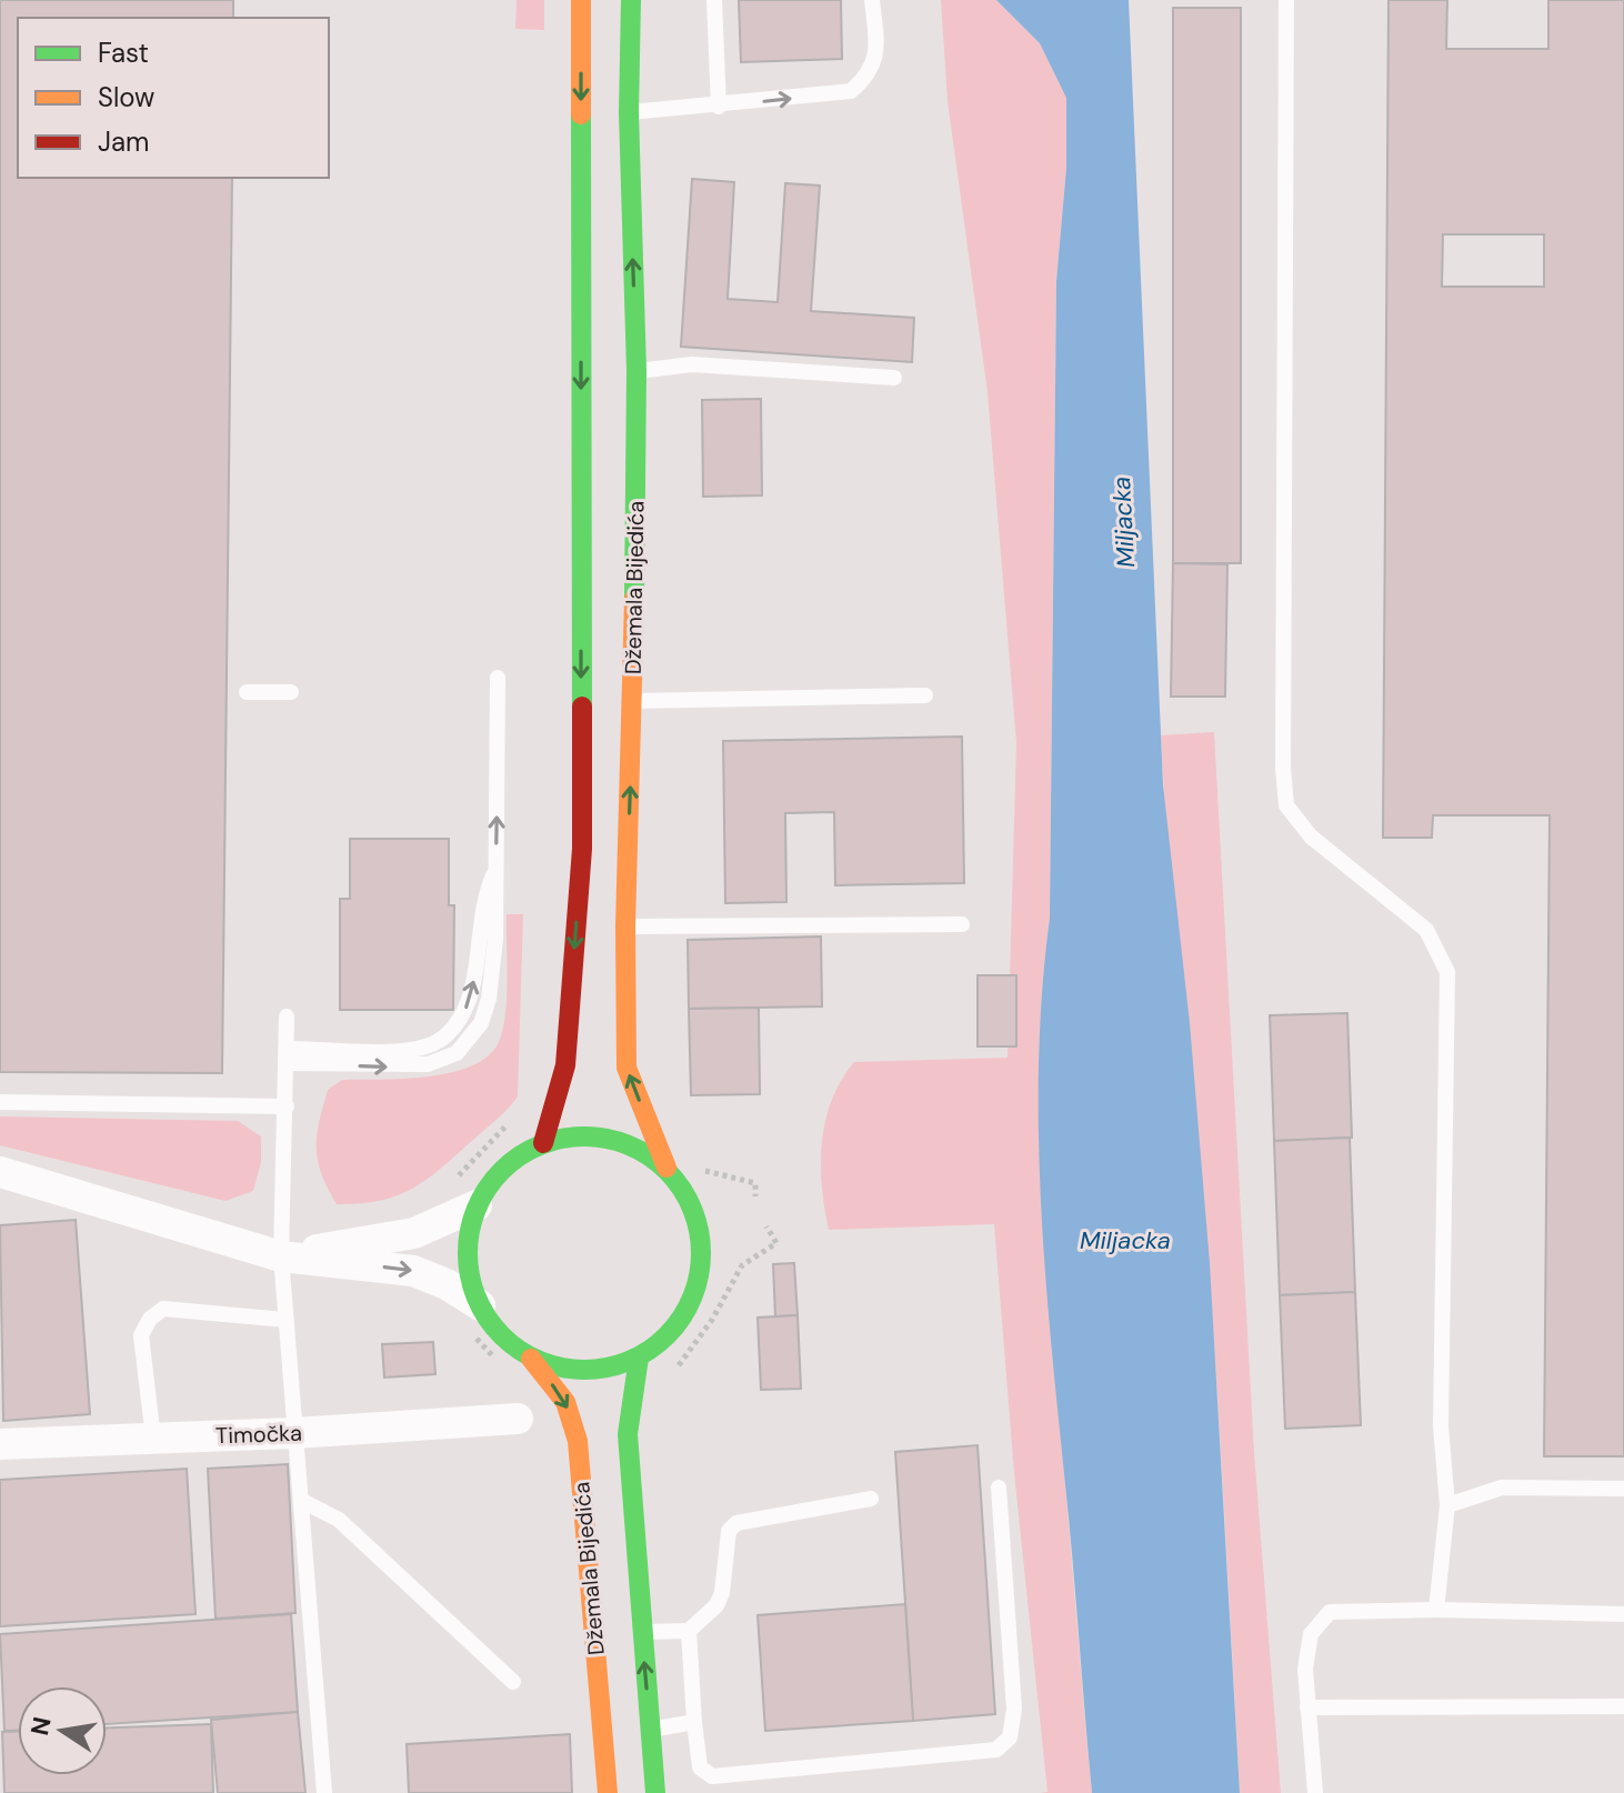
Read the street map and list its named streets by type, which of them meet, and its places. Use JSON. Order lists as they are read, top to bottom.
{
  "streets": {
    "street": ["Džemala Bijedića", "Timočka"]
  },
  "water": ["Miljacka"],
  "legend": ["Fast", "Slow", "Jam"],
  "north": "left"
}
